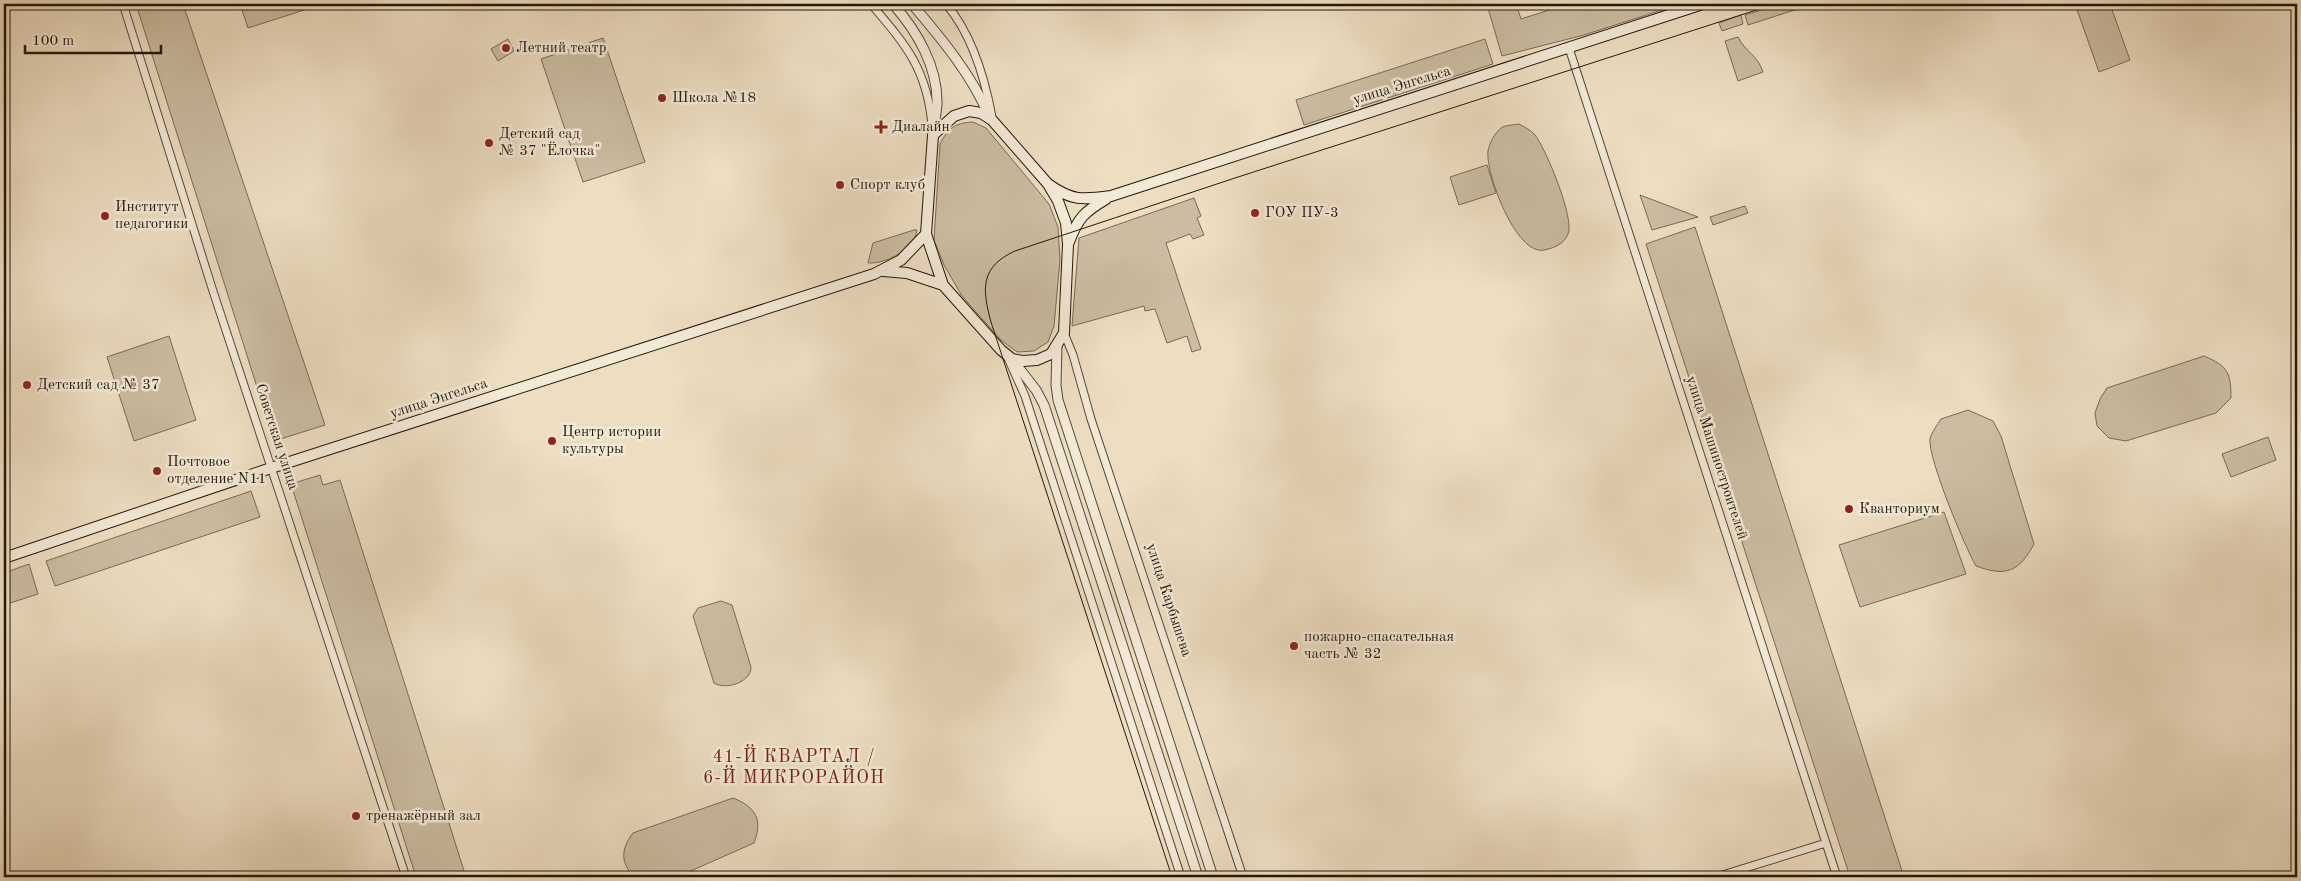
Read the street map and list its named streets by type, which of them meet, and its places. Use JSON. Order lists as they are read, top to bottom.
{
  "streets": {
    "main road": ["улица Энгельса", "улица Карбышева"],
    "street": ["Советская улица", "улица Машиностроителей"]
  },
  "crossings": [
    ["улица Энгельса", "Советская улица"],
    ["улица Энгельса", "улица Машиностроителей"],
    ["улица Энгельса", "улица Карбышева"]
  ],
  "districts": ["41-Й КВАРТАЛ / 6-Й МИКРОРАЙОН"],
  "places": {
    "other": [
      "Летний театр",
      "Школа №18",
      "Детский сад № 37 \"Ёлочка\"",
      "Спорт клуб",
      "ГОУ ПУ-3",
      "Институт педагогики",
      "Детский сад № 37",
      "Центр истории культуры",
      "Почтовое отделение N11",
      "Кванториум",
      "пожарно-спасательная часть № 32",
      "тренажёрный зал"
    ],
    "health": ["Диалайн"]
  },
  "scale_bar": "100 m"
}
